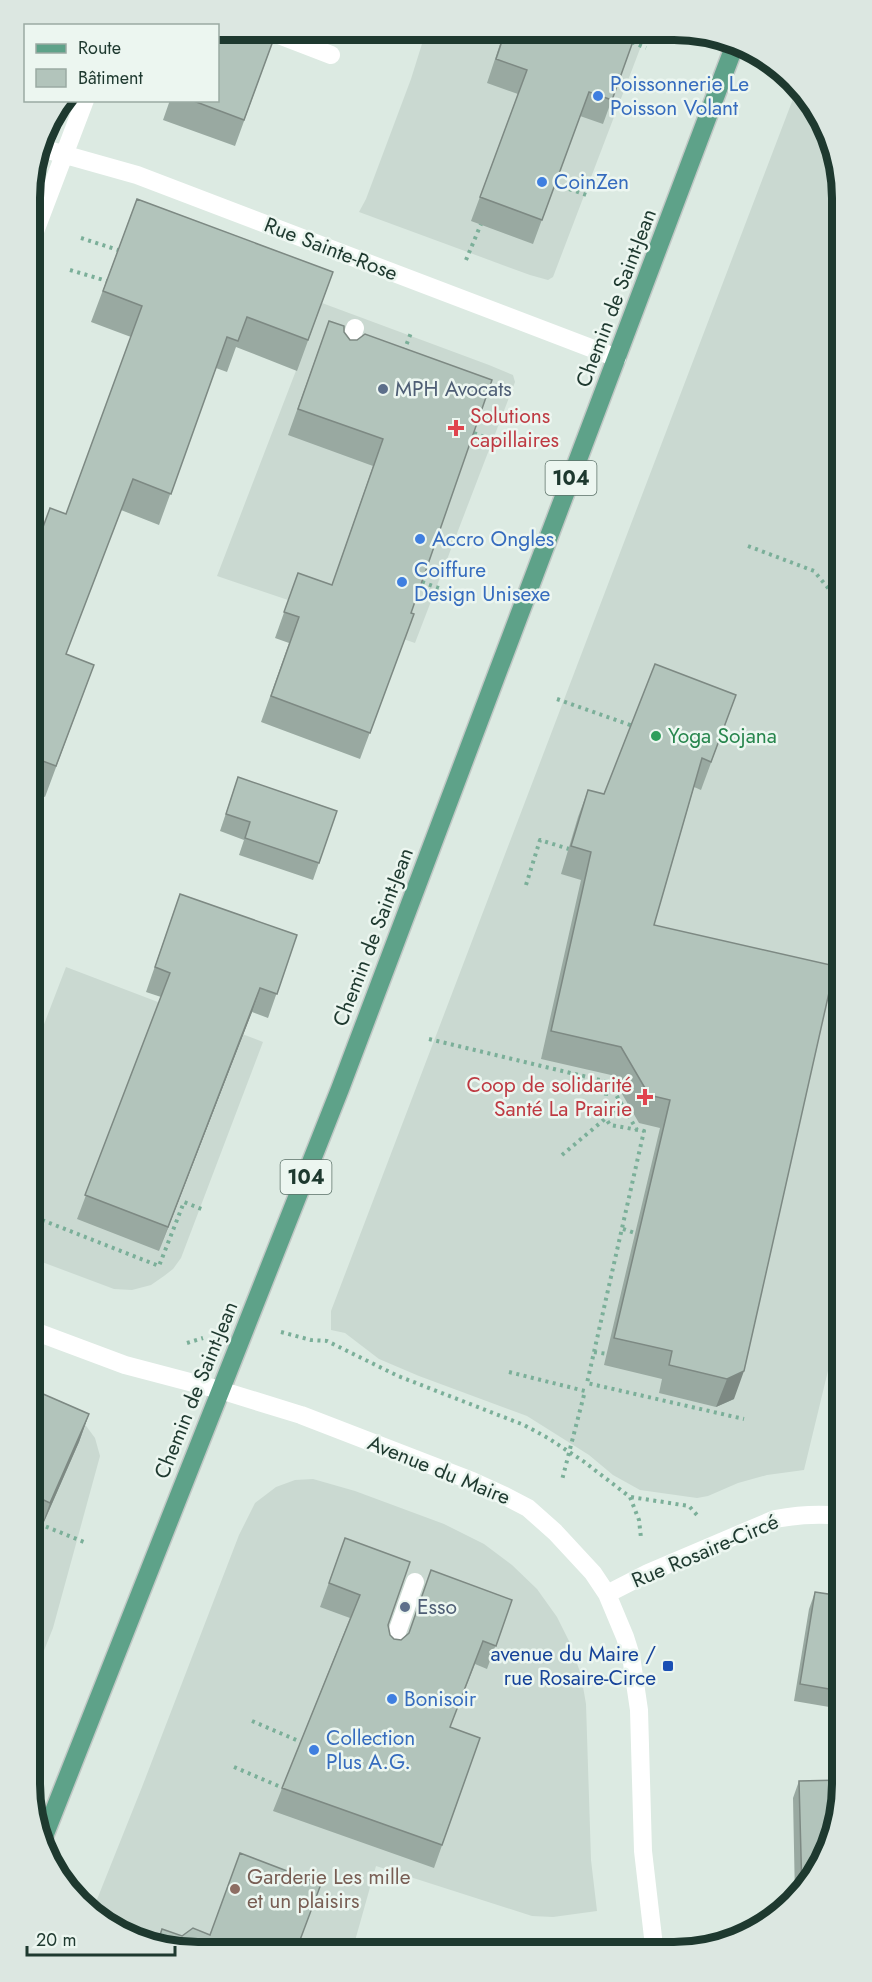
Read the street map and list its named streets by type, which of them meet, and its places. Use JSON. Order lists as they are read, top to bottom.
{
  "streets": {
    "main road": ["Chemin de Saint-Jean", "104"],
    "street": ["Rue Sainte-Rose", "Avenue du Maire", "Rue Rosaire-Circé"]
  },
  "crossings": [
    ["Rue Sainte-Rose", "Chemin de Saint-Jean"],
    ["Chemin de Saint-Jean", "Avenue du Maire"],
    ["Avenue du Maire", "Rue Rosaire-Circé"]
  ],
  "places": {
    "other": [
      "Poissonnerie Le Poisson Volant",
      "CoinZen",
      "MPH Avocats",
      "Accro Ongles",
      "Coiffure Design Unisexe",
      "Yoga Sojana",
      "Esso",
      "Bonisoir",
      "Collection Plus A.G.",
      "Garderie Les mille et un plaisirs"
    ],
    "health": ["Solutions capillaires", "Coop de solidarité Santé La Prairie"],
    "transit": ["avenue du Maire / rue Rosaire-Circe"]
  },
  "legend": ["Route", "Bâtiment"],
  "scale_bar": "20 m"
}
